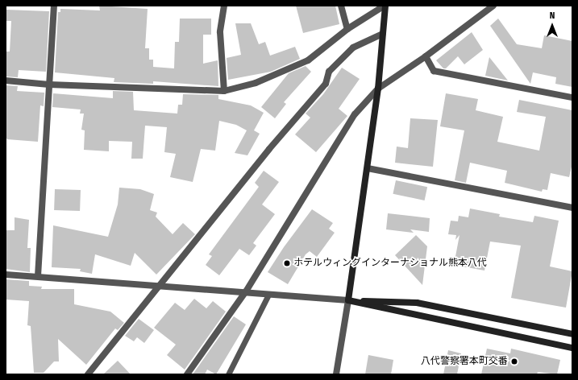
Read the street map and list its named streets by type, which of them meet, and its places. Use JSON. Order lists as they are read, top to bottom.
{
  "places": ["ホテルウィングインターナショナル熊本八代", "八代警察署本町交番"],
  "north": "top"
}
